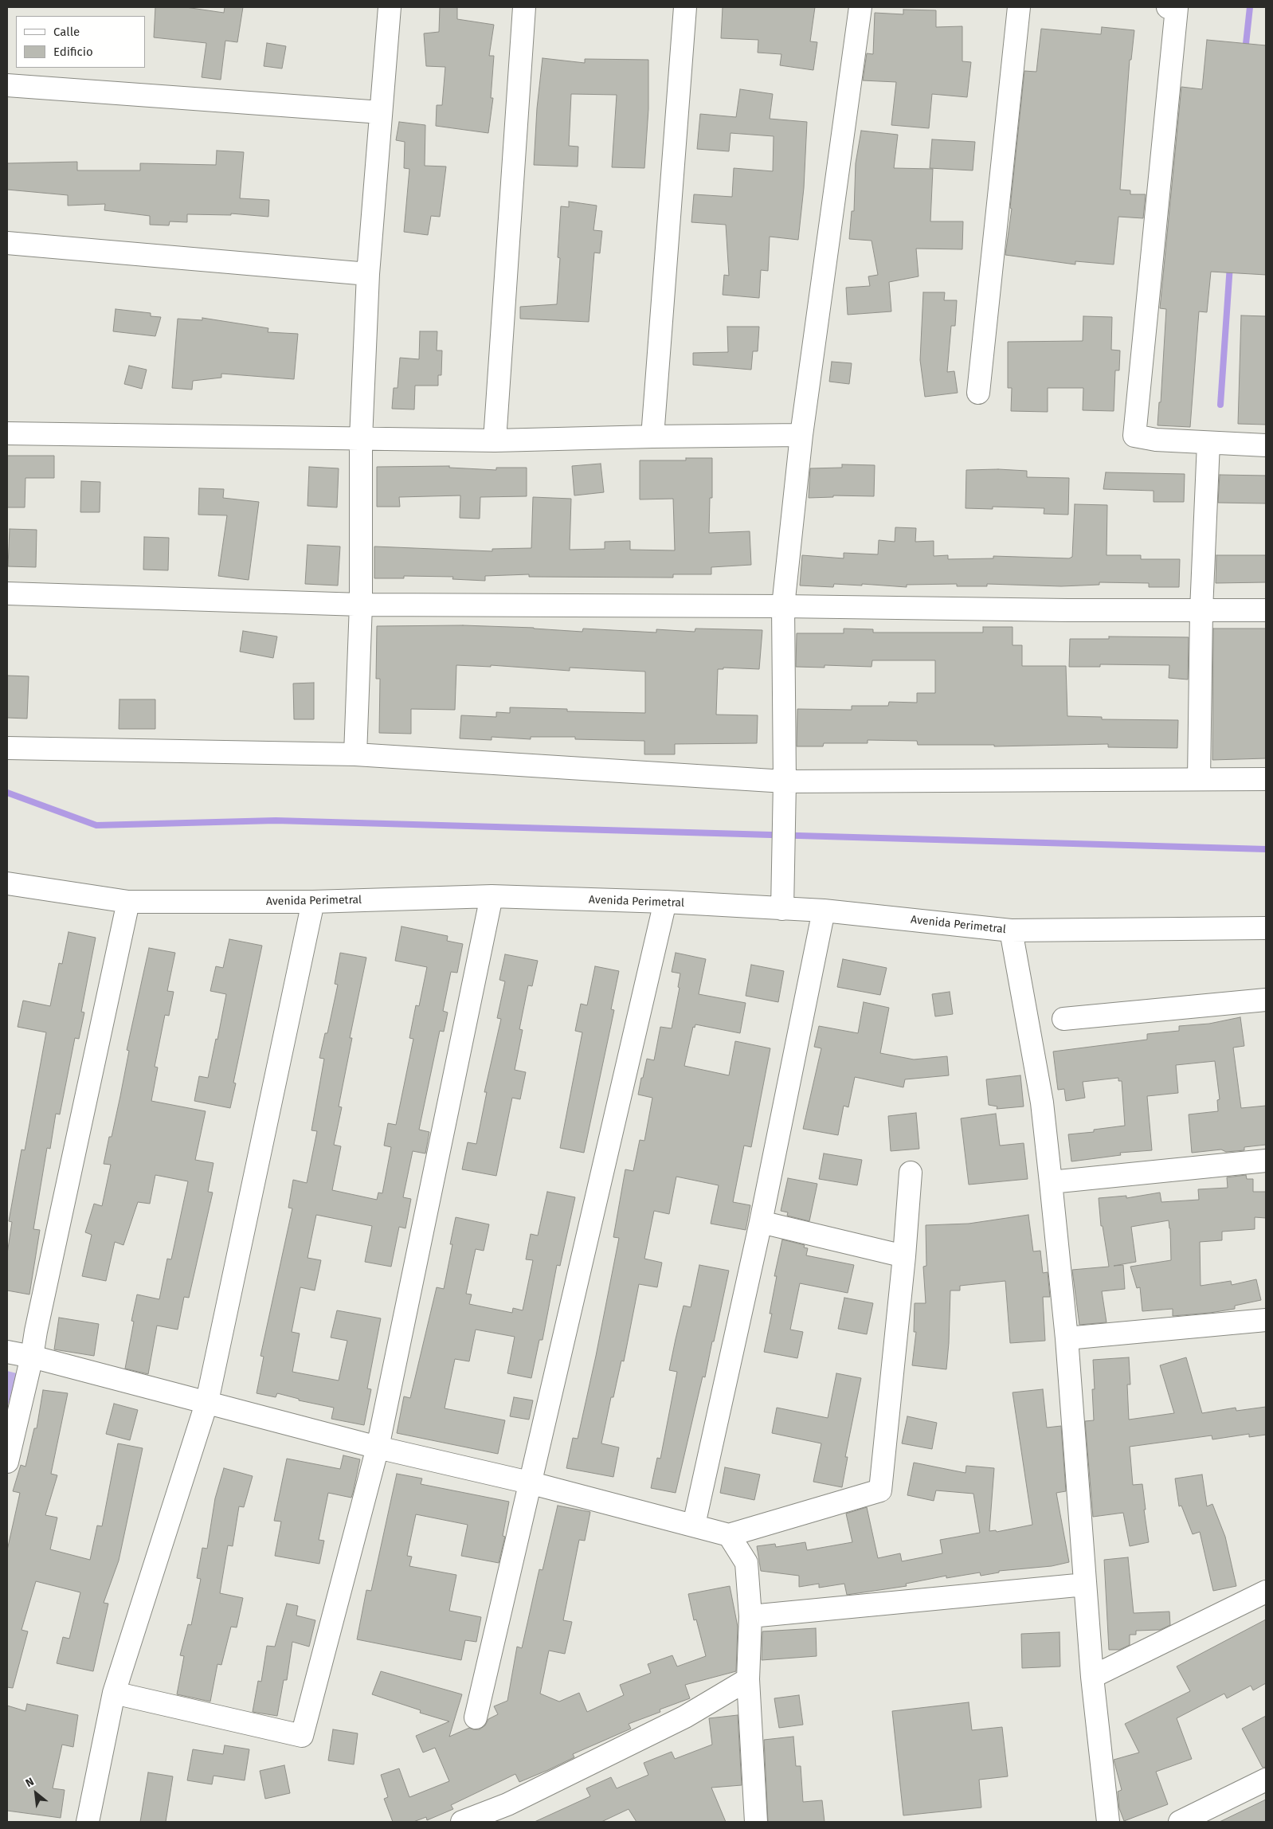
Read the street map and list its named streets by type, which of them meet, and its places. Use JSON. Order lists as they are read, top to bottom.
{
  "streets": {
    "street": ["Avenida Perimetral"]
  },
  "legend": ["Calle", "Edificio"],
  "north": "top left"
}
